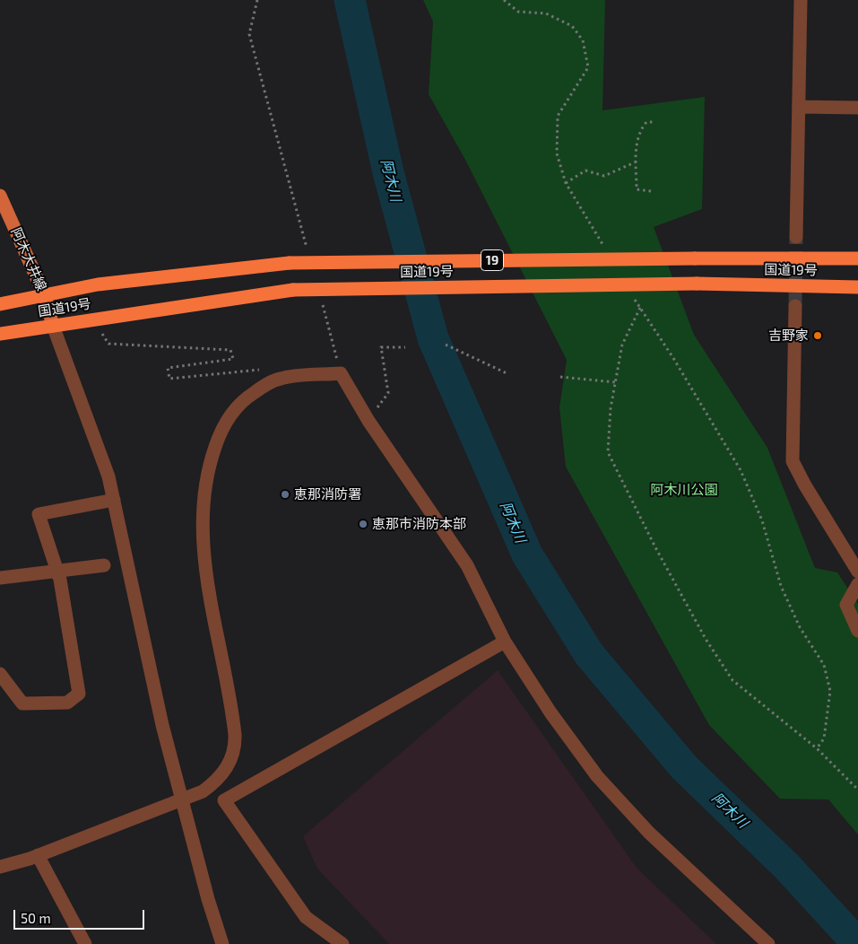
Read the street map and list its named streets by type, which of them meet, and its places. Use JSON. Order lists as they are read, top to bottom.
{
  "streets": {
    "highway": ["19", "国道19号"],
    "main road": ["阿木大井線"]
  },
  "crossings": [
    ["阿木大井線", "国道19号"]
  ],
  "water": ["阿木川"],
  "parks": ["阿木川公園"],
  "places": ["吉野家", "恵那消防署", "恵那市消防本部"],
  "scale_bar": "50 m"
}
